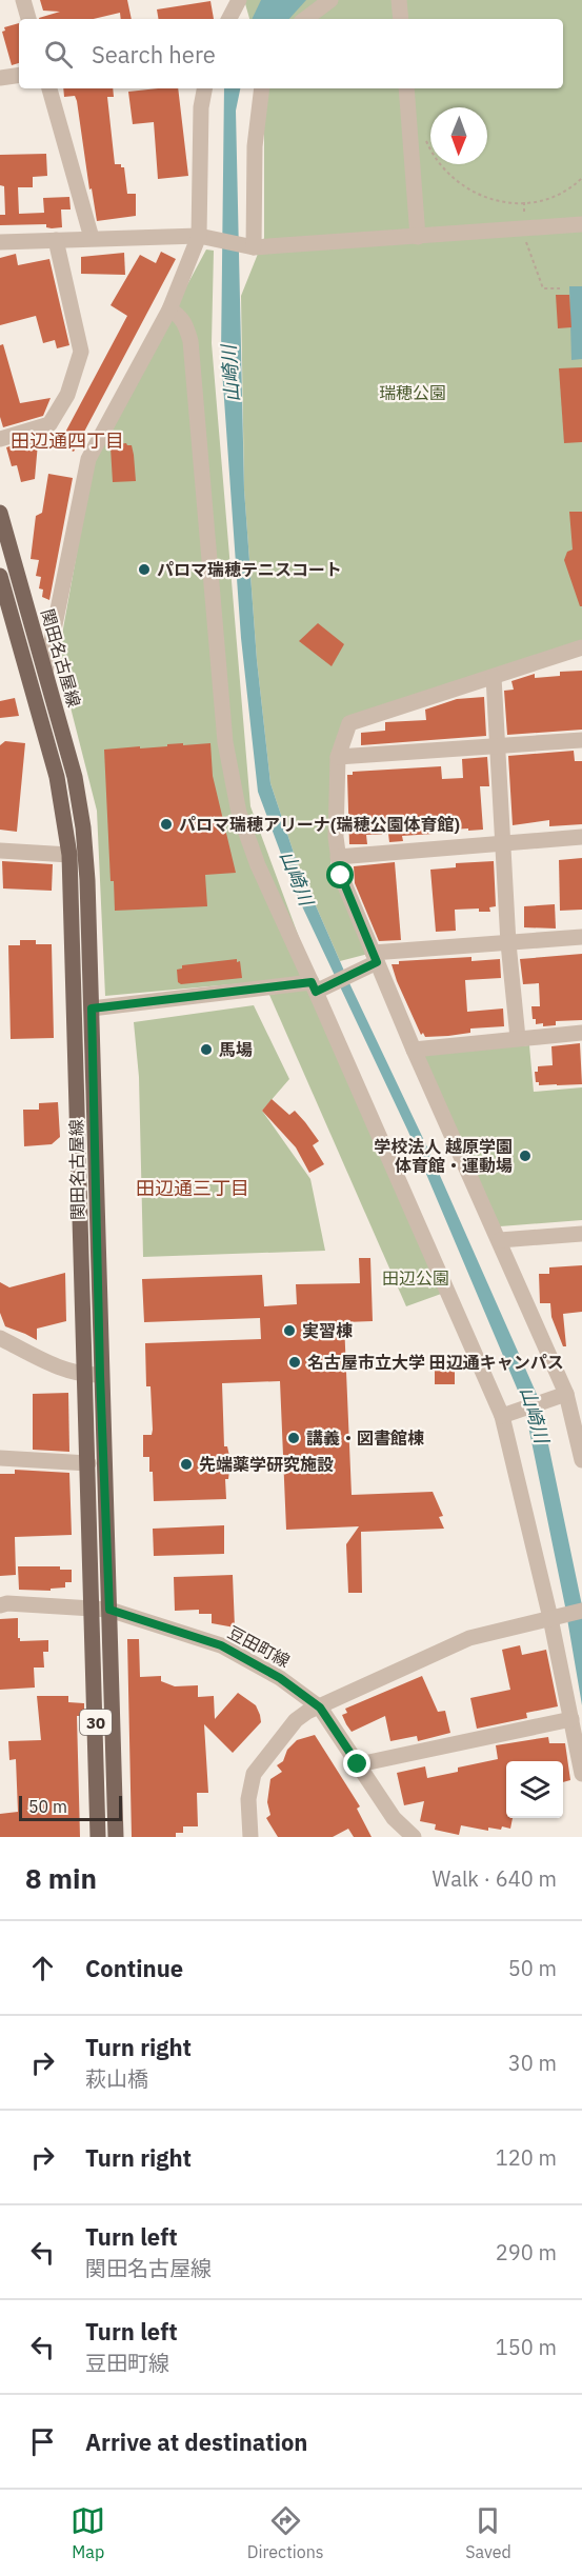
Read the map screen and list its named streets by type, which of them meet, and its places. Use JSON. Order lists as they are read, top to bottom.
{
  "streets": {
    "main road": ["関田名古屋線", "30"],
    "street": ["豆田町線"]
  },
  "crossings": [
    ["関田名古屋線", "豆田町線"]
  ],
  "districts": ["田辺通四丁目", "田辺通三丁目"],
  "water": ["山崎川"],
  "parks": ["瑞穂公園", "田辺公園"],
  "places": [
    "パロマ瑞穂テニスコート",
    "パロマ瑞穂アリーナ(瑞穂公園体育館)",
    "馬場",
    "学校法人 越原学園 体育館・運動場",
    "実習棟",
    "名古屋市立大学 田辺通キャンパス",
    "講義・図書館棟",
    "先端薬学研究施設"
  ],
  "scale_bar": "50 m",
  "north": "bottom",
  "page": {
    "search": "Search here",
    "scale": "50 m",
    "heading": ["8 min", "Walk · 640 m"],
    "list": [
      ["Continue", "50 m"],
      ["Turn right", "萩山橋", "30 m"],
      ["Turn right", "120 m"],
      ["Turn left", "関田名古屋線", "290 m"],
      ["Turn left", "豆田町線", "150 m"],
      "Arrive at destination"
    ],
    "nav": ["Map", "Directions", "Saved"]
  }
}
